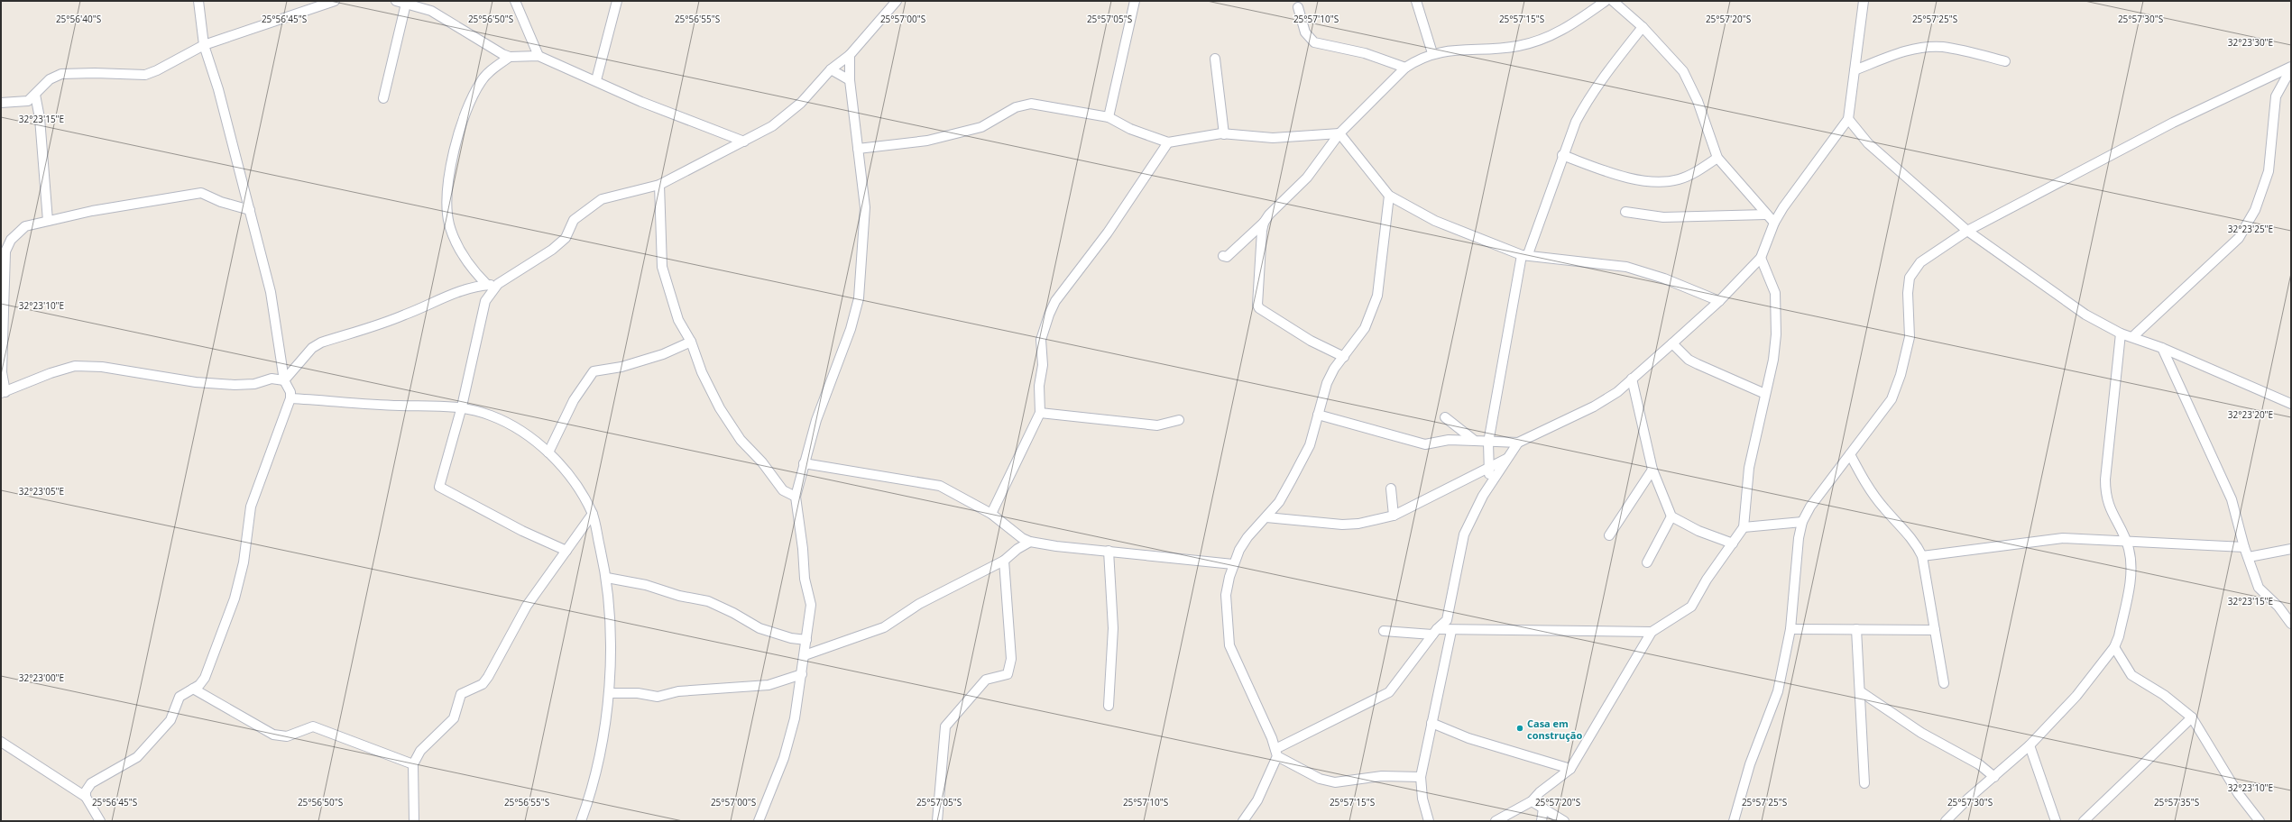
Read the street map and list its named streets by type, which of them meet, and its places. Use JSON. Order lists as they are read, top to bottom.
{
  "places": ["Casa em construção"],
  "coordinates": [
    "25°56'40\"S",
    "25°56'45\"S",
    "25°56'50\"S",
    "25°56'55\"S",
    "25°57'00\"S",
    "25°57'05\"S",
    "25°57'10\"S",
    "25°57'15\"S",
    "25°57'20\"S",
    "25°57'25\"S",
    "25°57'30\"S",
    "32°23'30\"E",
    "32°23'15\"E",
    "32°23'25\"E",
    "32°23'10\"E",
    "32°23'20\"E",
    "32°23'05\"E",
    "32°23'00\"E",
    "25°57'35\"S"
  ]
}
